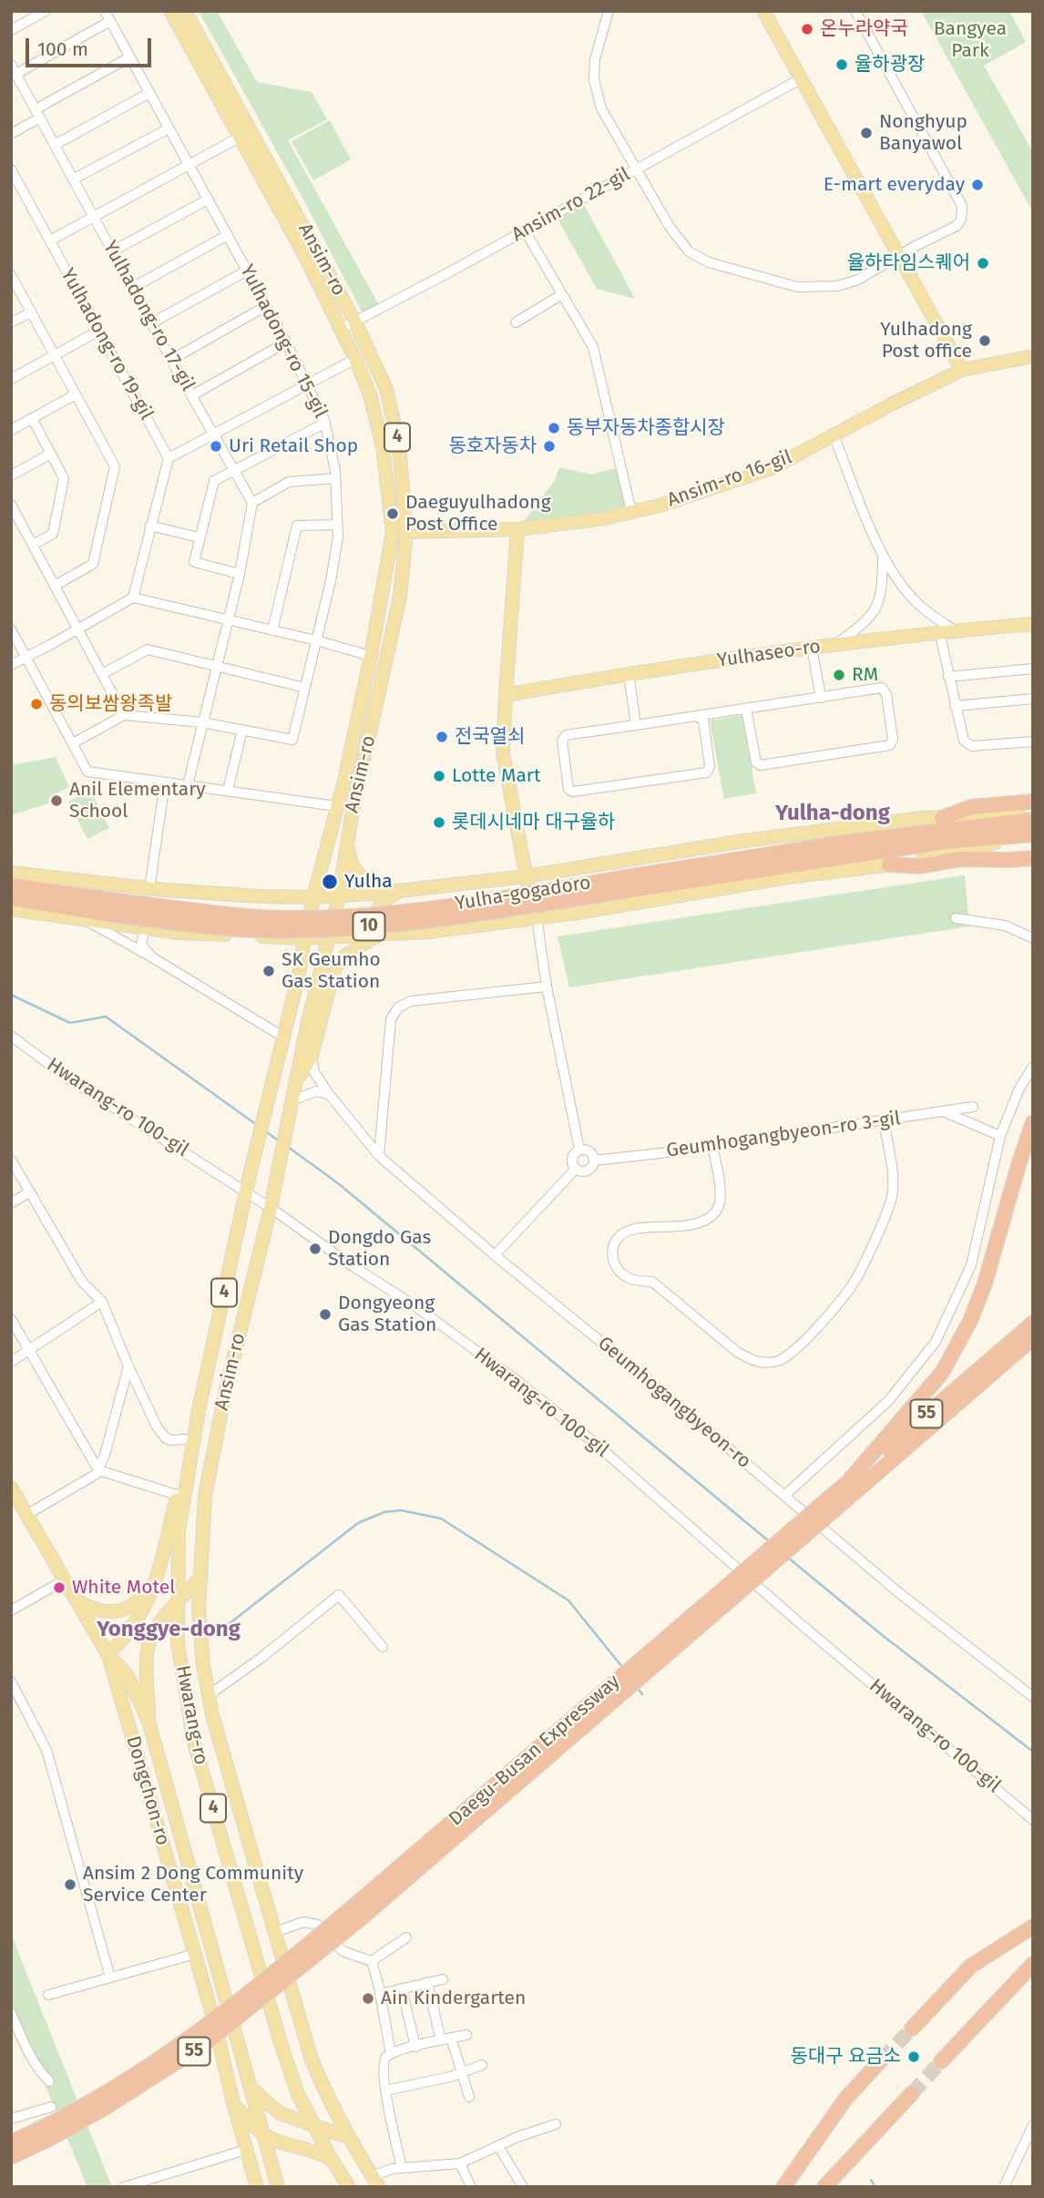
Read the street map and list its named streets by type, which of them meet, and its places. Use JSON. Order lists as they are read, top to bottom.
{
  "streets": {
    "highway": [
      "Yulha-gogadoro",
      "10",
      "55",
      "Daegu-Busan Expressway"
    ],
    "main road": [
      "Ansim-ro",
      "4",
      "Ansim-ro 16-gil",
      "Yulhaseo-ro",
      "Hwarang-ro",
      "Dongchon-ro"
    ],
    "street": [
      "Ansim-ro 22-gil",
      "Yulhadong-ro 17-gil",
      "Yulhadong-ro 15-gil",
      "Yulhadong-ro 19-gil",
      "Hwarang-ro 100-gil",
      "Geumhogangbyeon-ro 3-gil",
      "Geumhogangbyeon-ro"
    ]
  },
  "crossings": [
    ["Ansim-ro 22-gil", "Ansim-ro"],
    ["Ansim-ro", "Ansim-ro 16-gil"],
    ["Ansim-ro", "Hwarang-ro 100-gil"],
    ["Ansim-ro", "Hwarang-ro"]
  ],
  "districts": ["Yulha-dong", "Yonggye-dong"],
  "parks": ["Bangyea Park"],
  "places": [
    "온누라약국",
    "율하광장",
    "Nonghyup Banyawol",
    "E-mart everyday",
    "율하타임스퀘어",
    "Yulhadong Post office",
    "동부자동차종합시장",
    "Uri Retail Shop",
    "동호자동차",
    "Daeguyulhadong Post Office",
    "RM",
    "동의보쌈왕족발",
    "전국열쇠",
    "Lotte Mart",
    "Anil Elementary School",
    "롯데시네마 대구율하",
    "Yulha",
    "SK Geumho Gas Station",
    "Dongdo Gas Station",
    "Dongyeong Gas Station",
    "White Motel",
    "Ansim 2 Dong Community Service Center",
    "Ain Kindergarten",
    "동대구 요금소"
  ],
  "scale_bar": "100 m"
}
